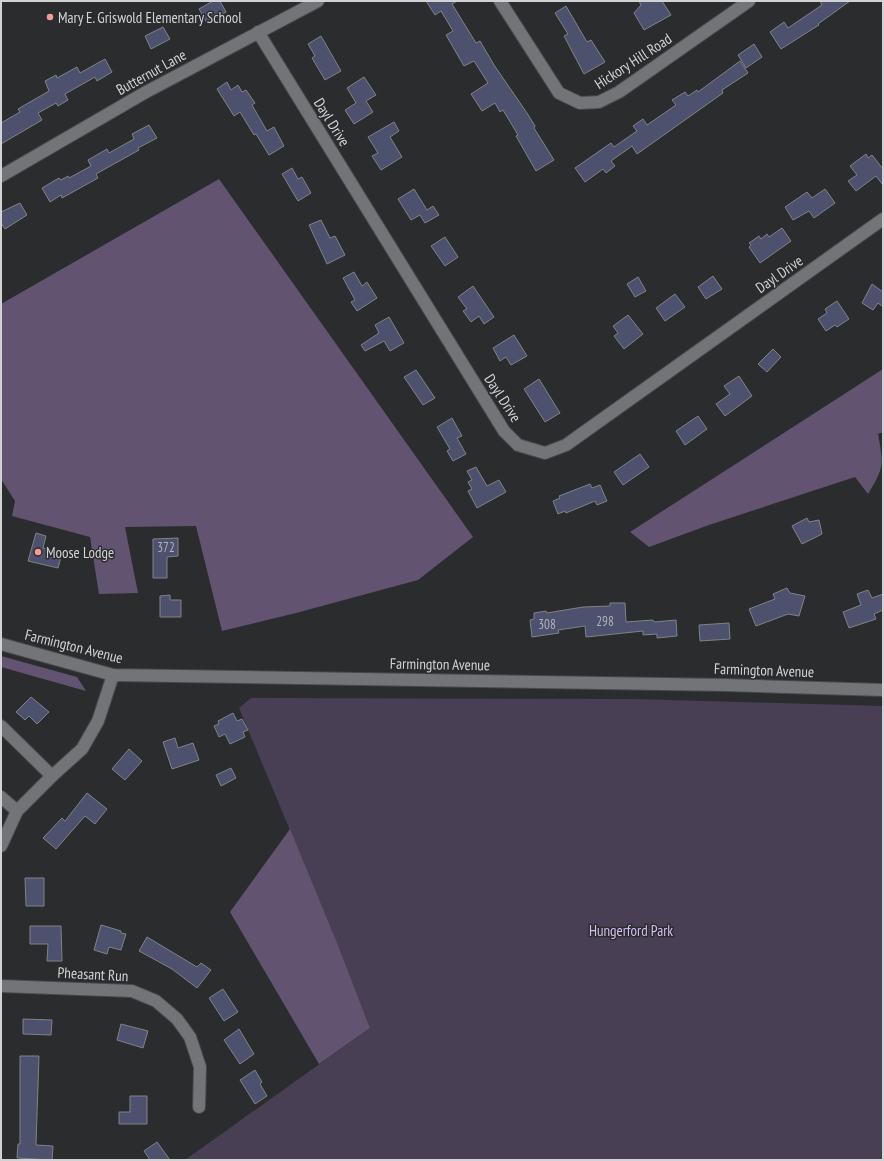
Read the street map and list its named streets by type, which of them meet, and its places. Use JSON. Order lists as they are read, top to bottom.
{
  "streets": {
    "street": [
      "Hickory Hill Road",
      "Butternut Lane",
      "Dayl Drive",
      "Farmington Avenue",
      "Pheasant Run"
    ]
  },
  "crossings": [
    ["Butternut Lane", "Dayl Drive"]
  ],
  "parks": ["Hungerford Park"],
  "places": ["Mary E. Griswold Elementary School", "Moose Lodge"],
  "house_numbers": ["372", "298", "308"]
}
